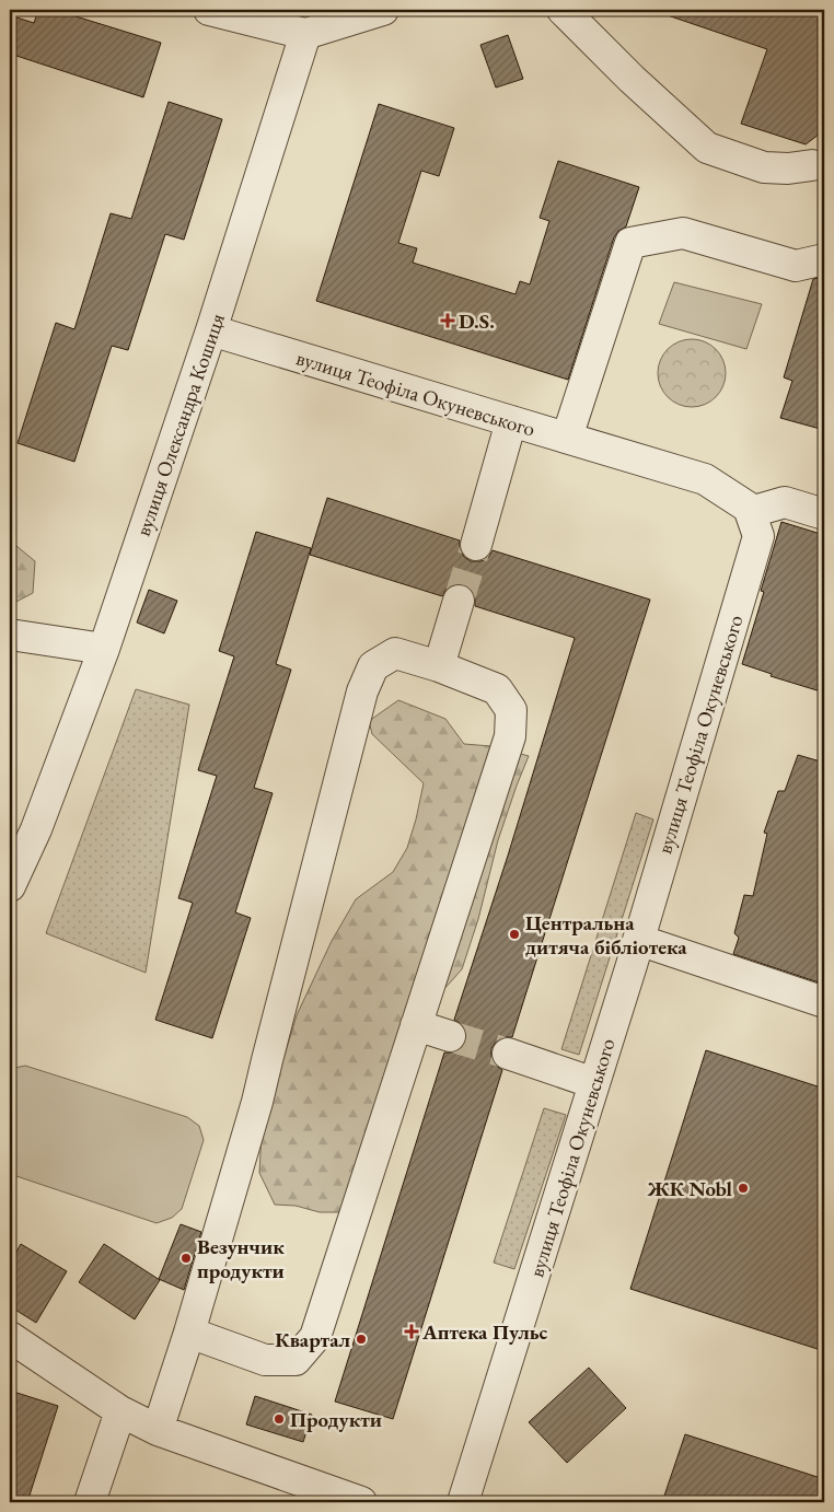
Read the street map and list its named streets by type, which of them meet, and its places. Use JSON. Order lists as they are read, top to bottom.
{
  "streets": {
    "street": ["вулиця Теофіла Окуневського", "вулиця Олександра Кошиця"]
  },
  "crossings": [
    ["вулиця Теофіла Окуневського", "вулиця Олександра Кошиця"]
  ],
  "places": {
    "health": ["D.S.", "Аптека Пульс"],
    "other": [
      "Центральна дитяча бібліотека",
      "ЖК Nobl",
      "Везунчик продукти",
      "Квартал",
      "Продукти"
    ]
  }
}
